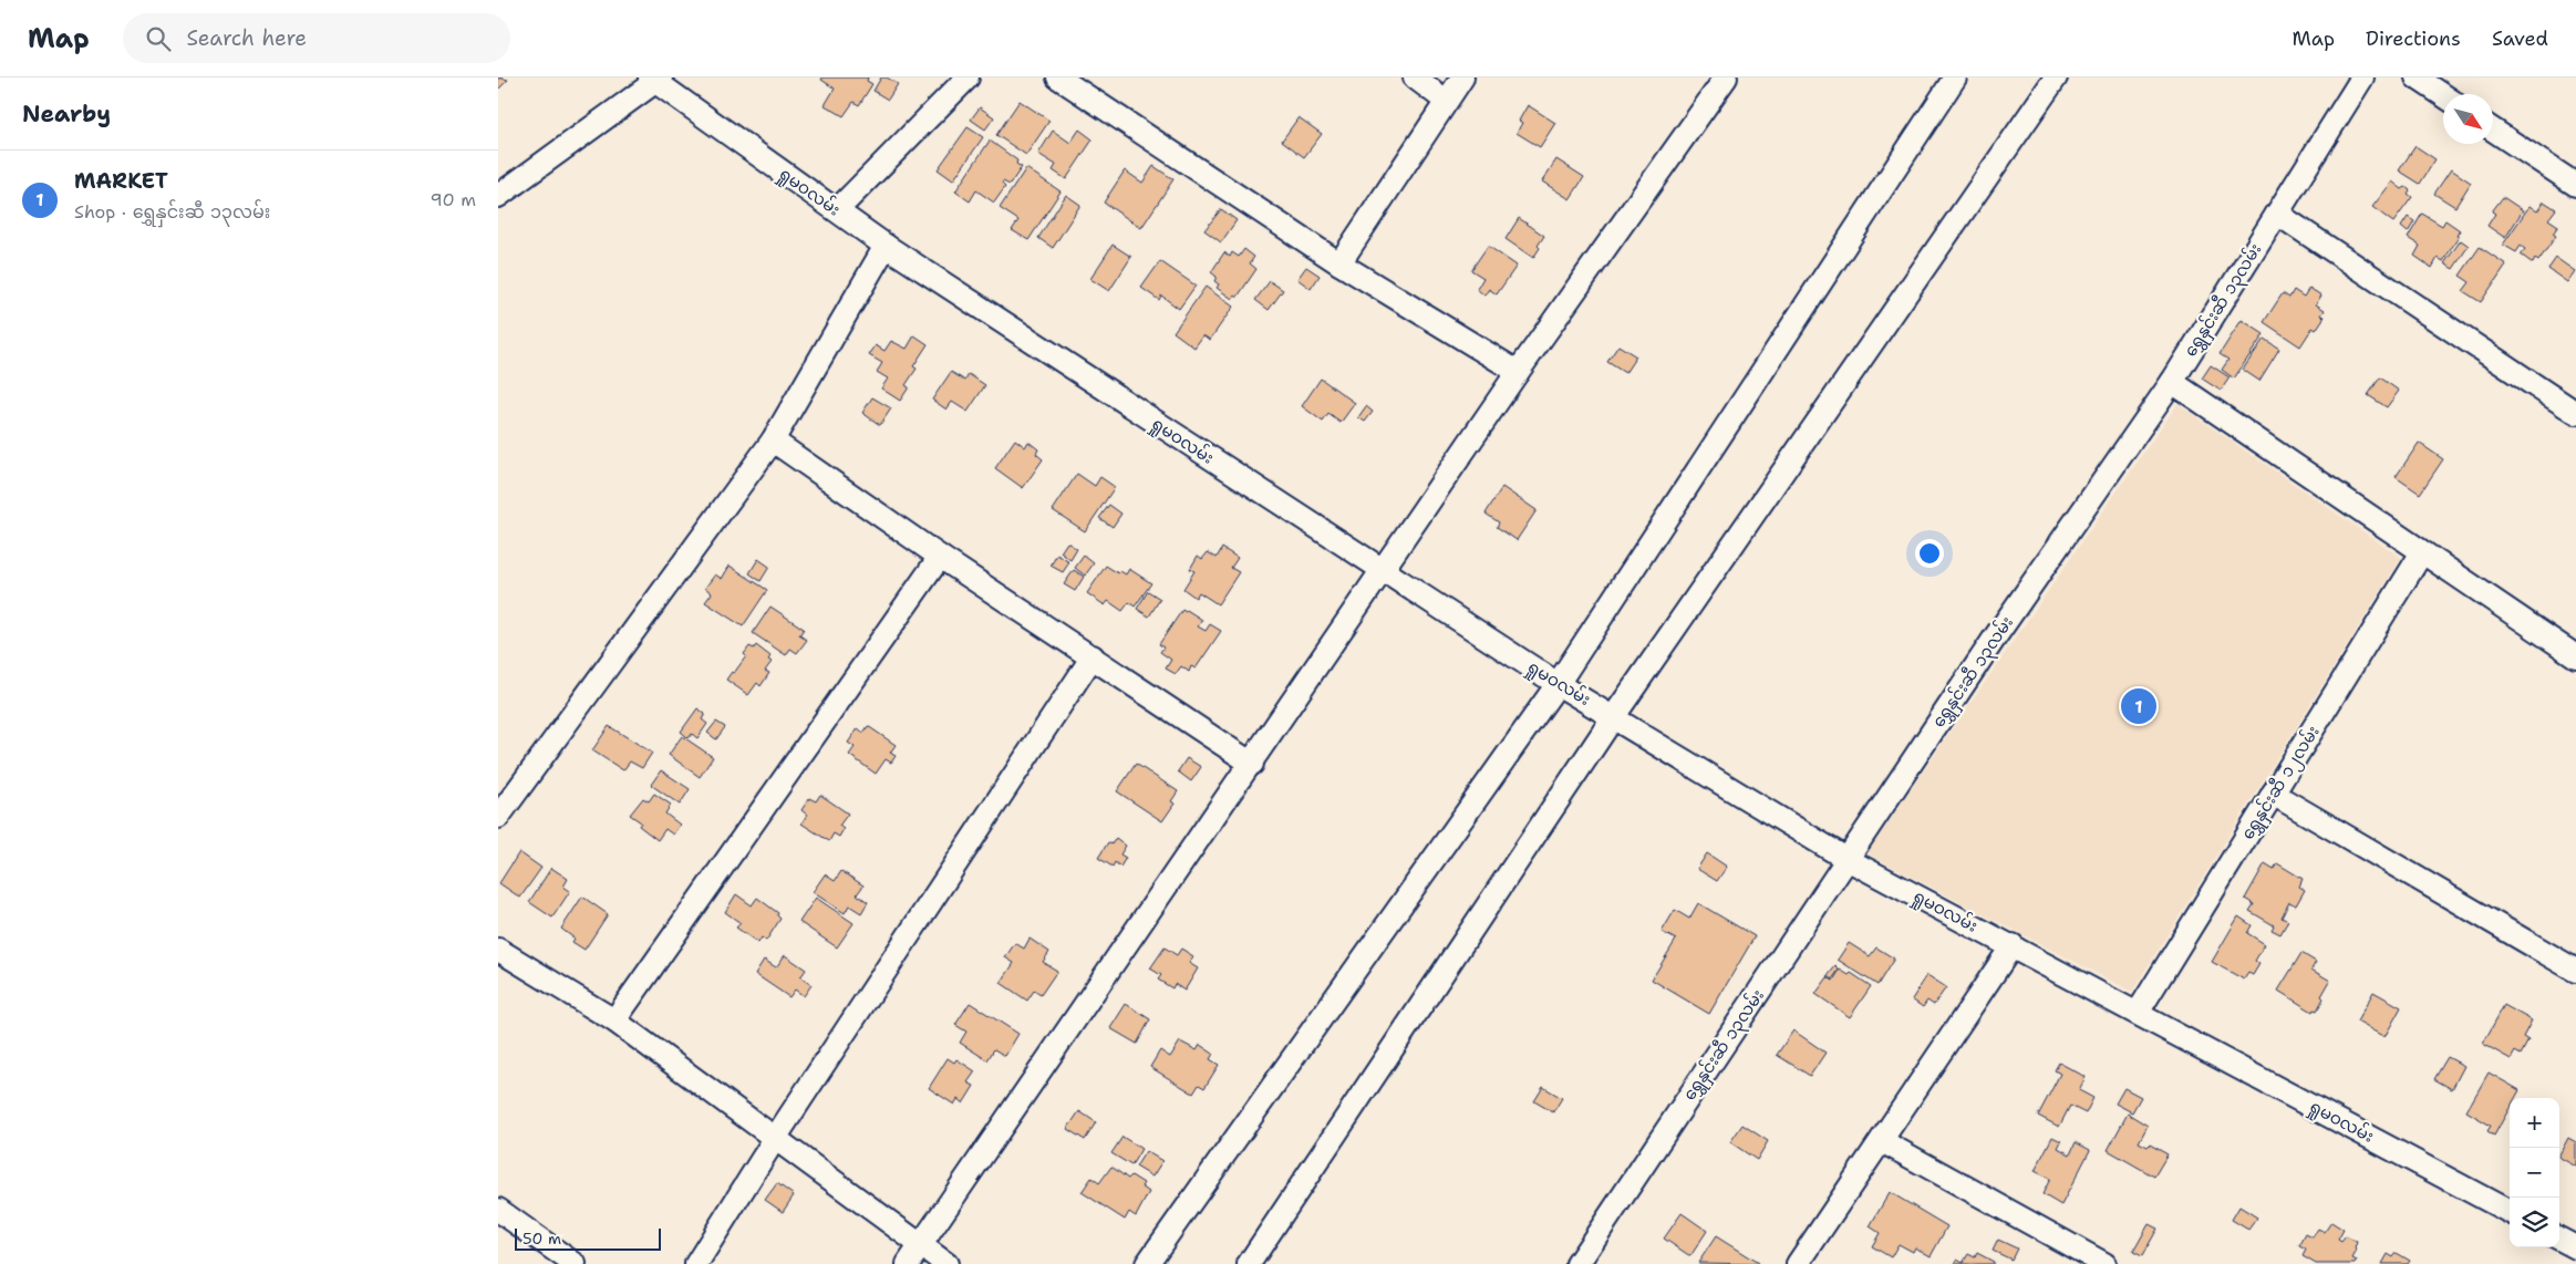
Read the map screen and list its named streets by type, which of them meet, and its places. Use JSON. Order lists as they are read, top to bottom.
{
  "streets": {
    "street": ["ရှုမဝလမ်း", "ရွှေနှင်းဆီ ၁၃လမ်း", "ရွှေနှင်းဆီ ၁၂လမ်း"]
  },
  "crossings": [
    ["ရှုမဝလမ်း", "ရွှေနှင်းဆီ ၁၃လမ်း"],
    ["ရှုမဝလမ်း", "ရွှေနှင်းဆီ ၁၂လမ်း"]
  ],
  "scale_bar": "50 m",
  "north": "bottom right",
  "page": {
    "header": "Map",
    "search": "Search here",
    "nav": ["Map", "Directions", "Saved"],
    "heading": "Nearby",
    "list": [
      {
        "mark": "1",
        "name": "MARKET",
        "note": "Shop · ရွှေနှင်းဆီ ၁၃လမ်း",
        "value": "90 m"
      }
    ],
    "pins": "1",
    "map_buttons": ["+", "−"],
    "scale": "50 m"
  }
}
